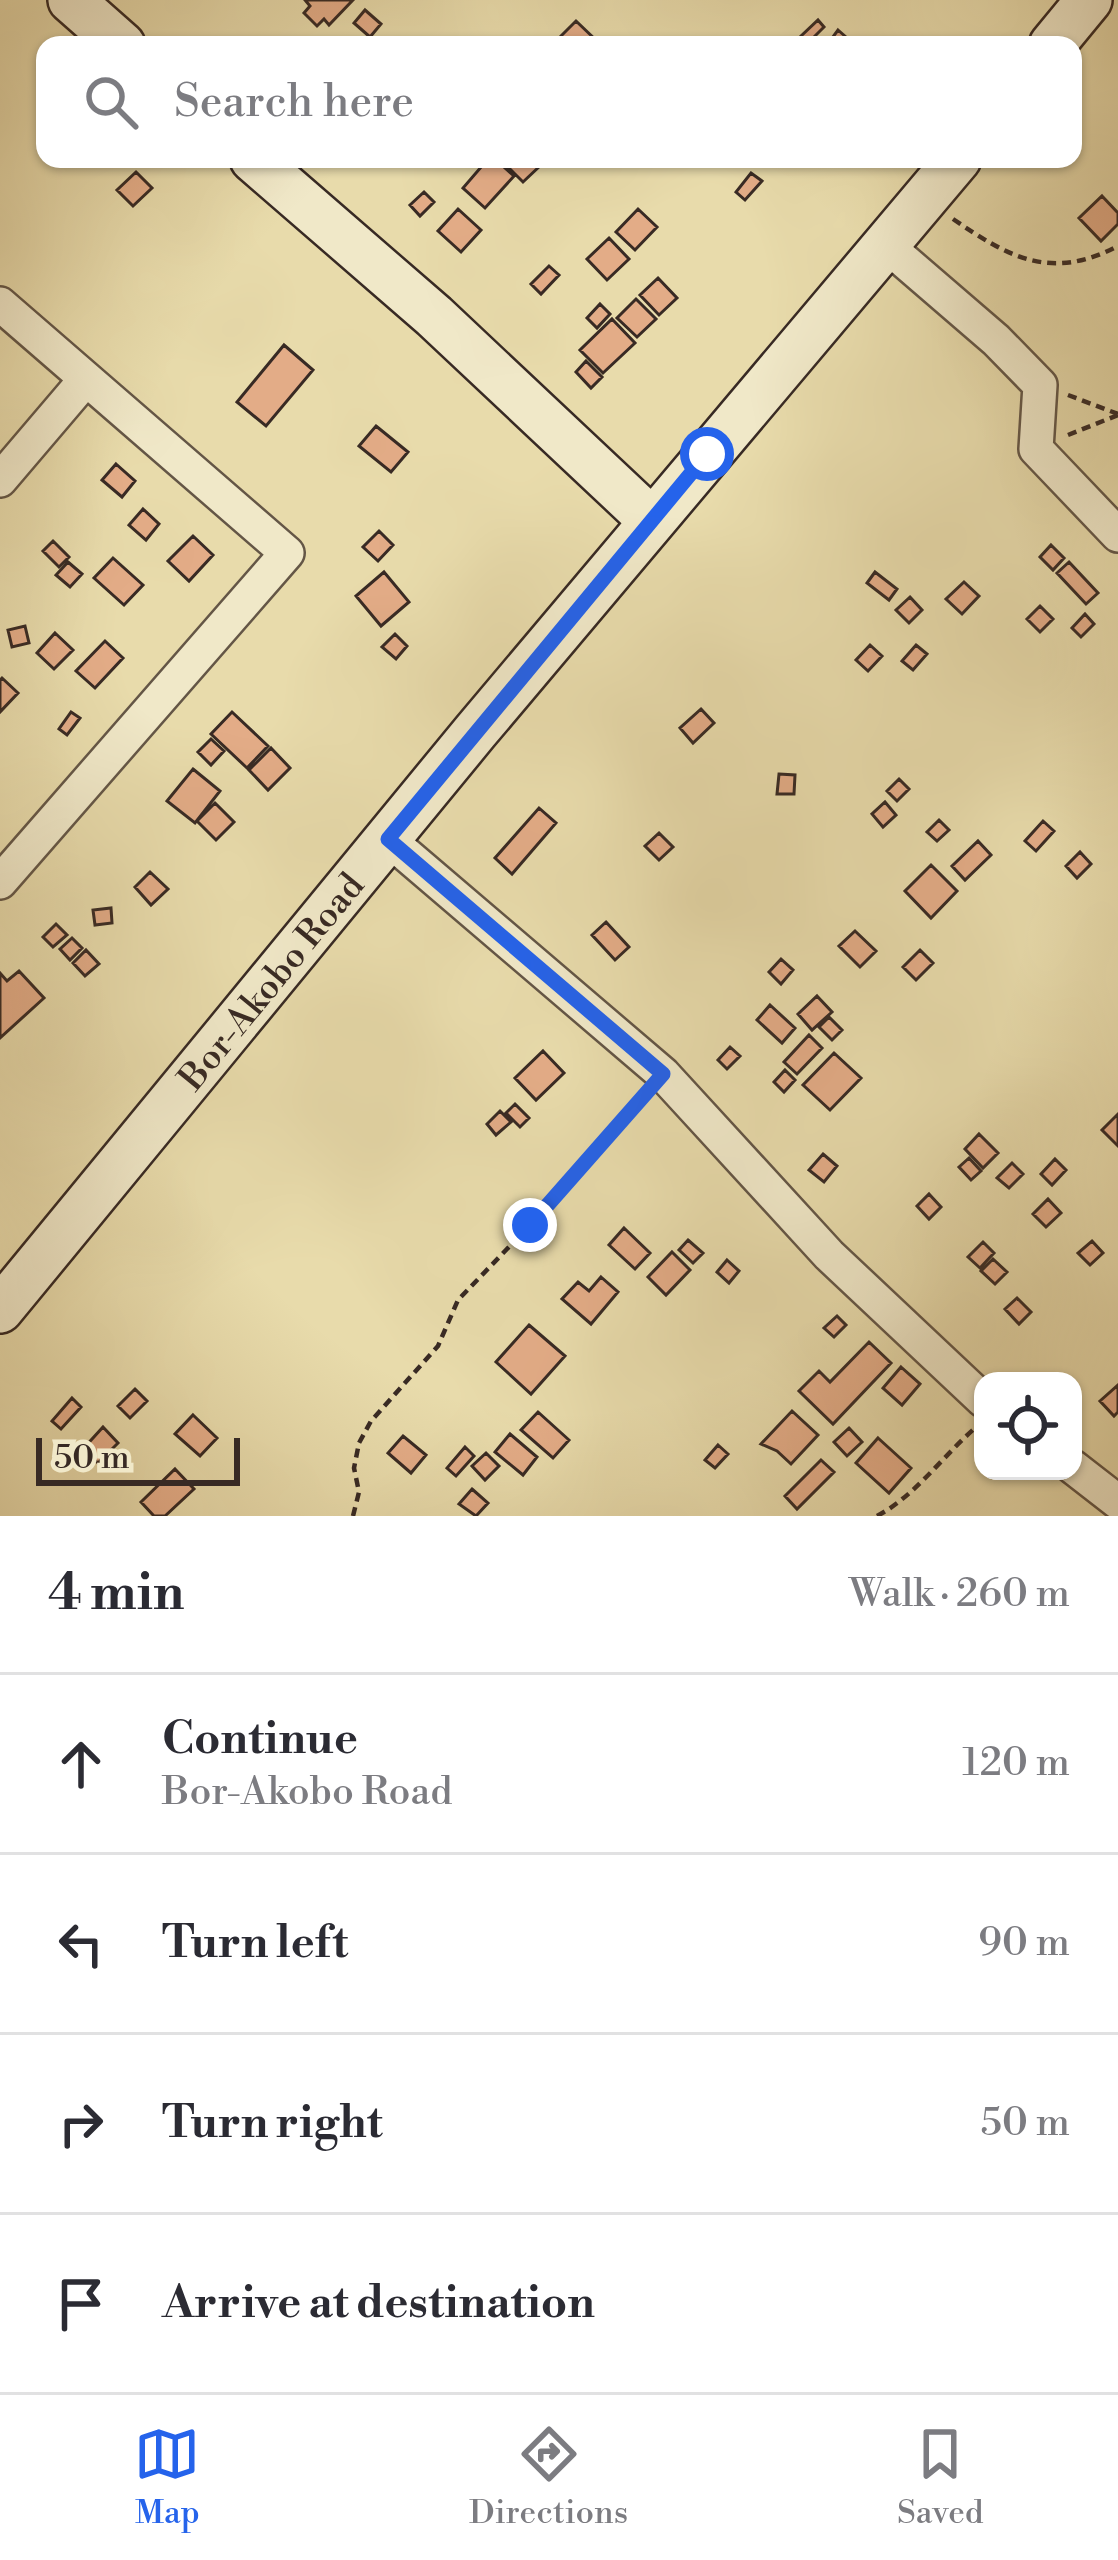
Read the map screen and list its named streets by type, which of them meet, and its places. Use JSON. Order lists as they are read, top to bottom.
{
  "streets": {
    "street": ["Bor-Akobo Road"]
  },
  "scale_bar": "50 m",
  "page": {
    "search": "Search here",
    "scale": "50 m",
    "heading": ["4 min", "Walk · 260 m"],
    "list": [
      ["Continue", "Bor-Akobo Road", "120 m"],
      ["Turn left", "90 m"],
      ["Turn right", "50 m"],
      "Arrive at destination"
    ],
    "nav": ["Map", "Directions", "Saved"]
  }
}
